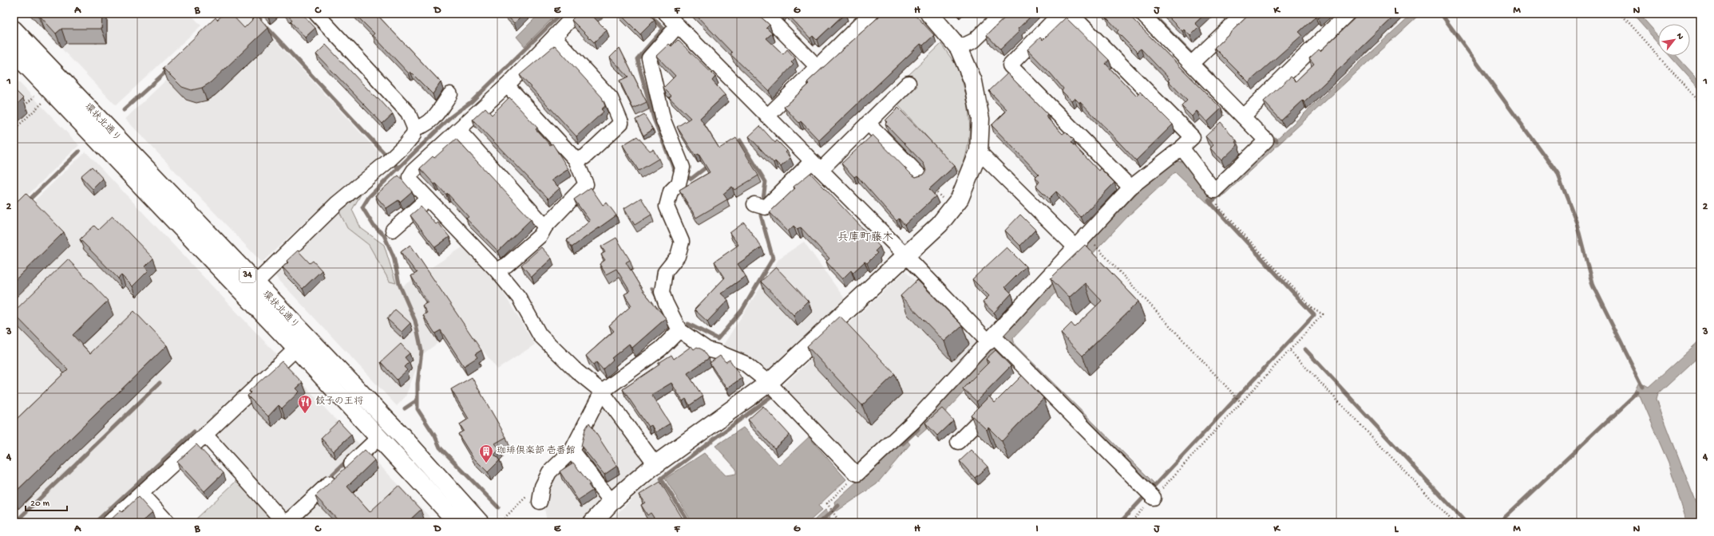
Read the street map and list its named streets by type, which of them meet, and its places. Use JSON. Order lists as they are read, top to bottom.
{
  "streets": {
    "main road": ["環状北通り", "34"]
  },
  "districts": ["兵庫町藤木"],
  "places": {
    "restaurant": ["餃子の王将"],
    "building": ["珈琲倶楽部 壱番館"]
  },
  "scale_bar": "20 m",
  "north": "top right",
  "grid": {
    "columns": [
      "A",
      "B",
      "C",
      "D",
      "E",
      "F",
      "G",
      "H",
      "I",
      "J",
      "K",
      "L",
      "M",
      "N"
    ],
    "rows": [
      "1",
      "2",
      "3",
      "4"
    ]
  }
}
